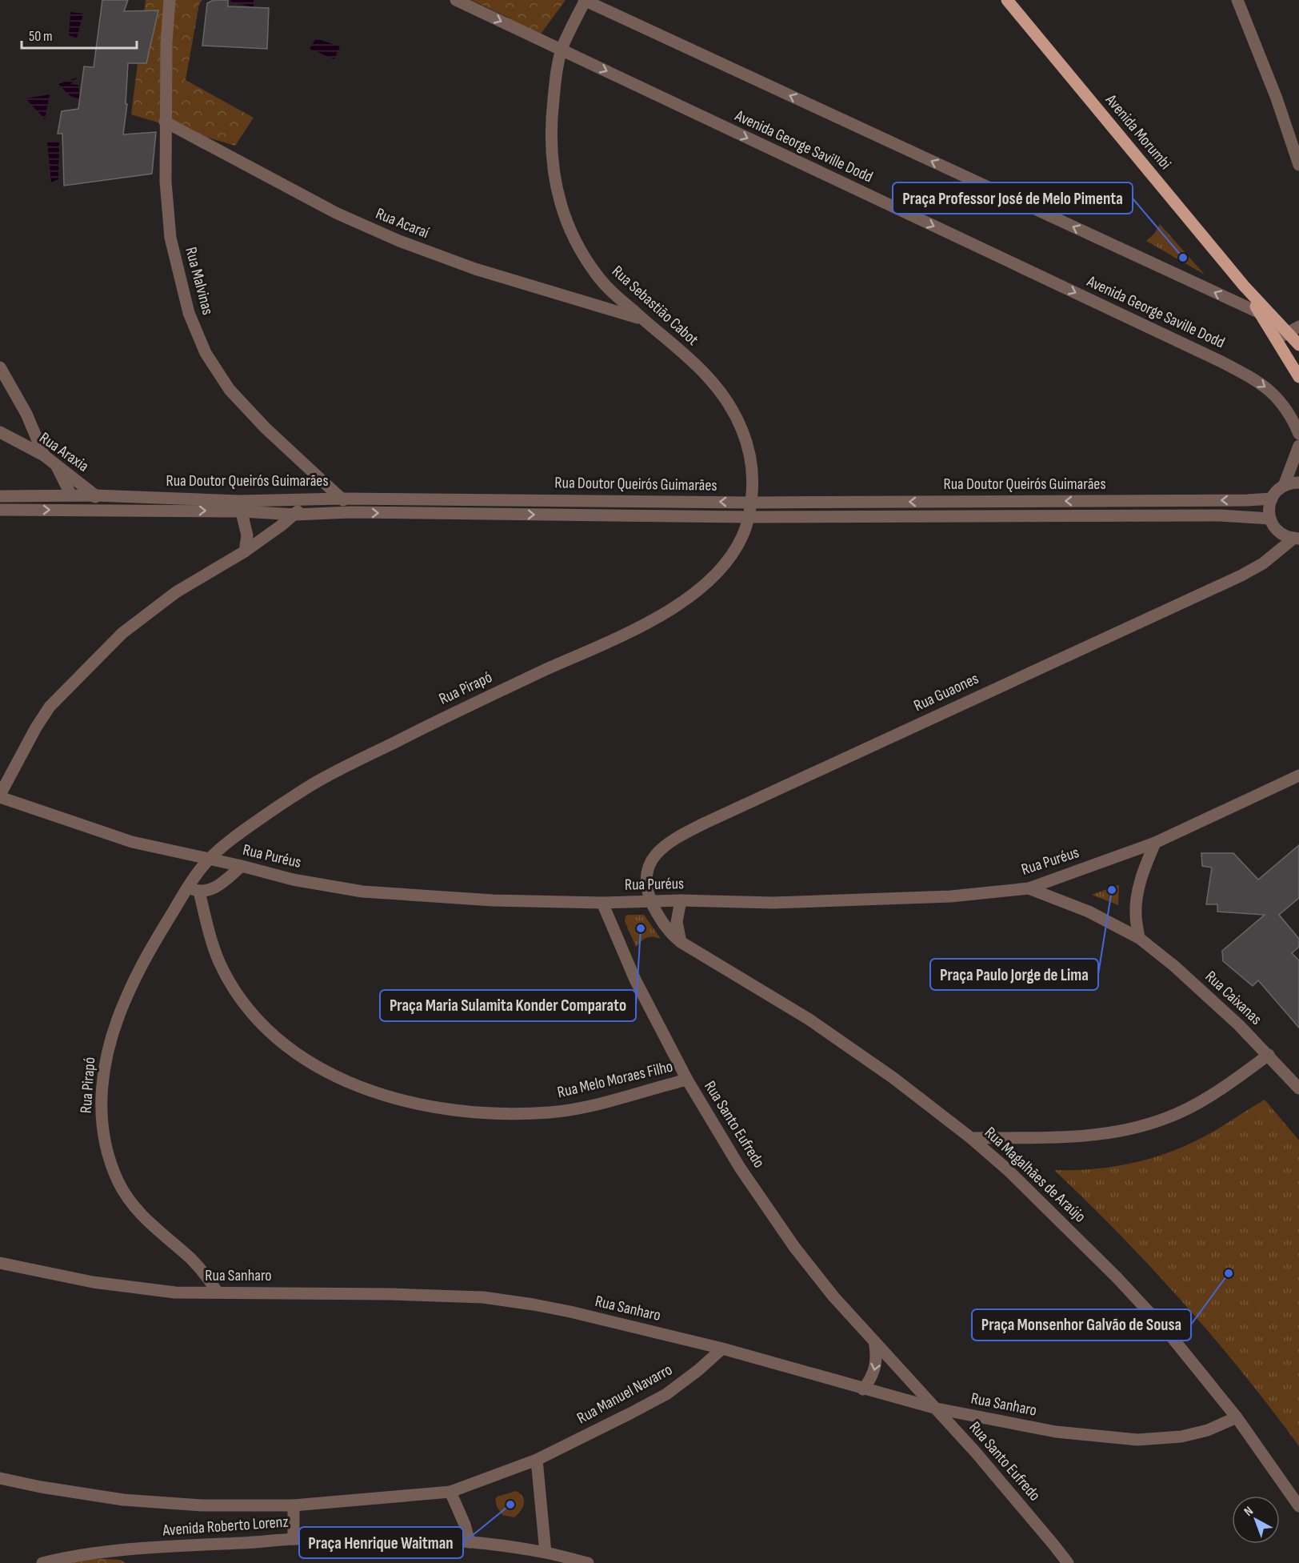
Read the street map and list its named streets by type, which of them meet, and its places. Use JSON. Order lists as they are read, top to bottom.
{
  "streets": {
    "main road": ["Avenida Morumbi"],
    "street": [
      "Avenida George Saville Dodd",
      "Rua Acaraí",
      "Rua Malvinas",
      "Rua Sebastião Cabot",
      "Rua Araxia",
      "Rua Doutor Queirós Guimarães",
      "Rua Pirapó",
      "Rua Guaones",
      "Rua Puréus",
      "Rua Caixanas",
      "Rua Melo Moraes Filho",
      "Rua Santo Eufredo",
      "Rua Magalhães de Araújo",
      "Rua Sanharo",
      "Rua Manuel Navarro",
      "Avenida Roberto Lorenz"
    ]
  },
  "crossings": [
    ["Avenida George Saville Dodd", "Rua Sebastião Cabot"],
    ["Rua Acaraí", "Rua Malvinas"],
    ["Rua Acaraí", "Rua Sebastião Cabot"],
    ["Rua Malvinas", "Rua Doutor Queirós Guimarães"],
    ["Rua Sebastião Cabot", "Rua Doutor Queirós Guimarães"],
    ["Rua Sebastião Cabot", "Rua Pirapó"],
    ["Rua Araxia", "Rua Doutor Queirós Guimarães"],
    ["Rua Doutor Queirós Guimarães", "Rua Pirapó"],
    ["Rua Pirapó", "Rua Puréus"],
    ["Rua Pirapó", "Rua Sanharo"],
    ["Rua Guaones", "Rua Puréus"],
    ["Rua Guaones", "Rua Magalhães de Araújo"],
    ["Rua Puréus", "Rua Caixanas"],
    ["Rua Puréus", "Rua Santo Eufredo"],
    ["Rua Puréus", "Rua Magalhães de Araújo"],
    ["Rua Melo Moraes Filho", "Rua Santo Eufredo"],
    ["Rua Santo Eufredo", "Rua Sanharo"],
    ["Rua Magalhães de Araújo", "Rua Sanharo"],
    ["Rua Sanharo", "Rua Manuel Navarro"],
    ["Rua Manuel Navarro", "Avenida Roberto Lorenz"]
  ],
  "places": [
    "Praça Professor José de Melo Pimenta",
    "Praça Paulo Jorge de Lima",
    "Praça Maria Sulamita Konder Comparato",
    "Praça Monsenhor Galvão de Sousa",
    "Praça Henrique Waitman"
  ],
  "scale_bar": "50 m",
  "north": "top left"
}
